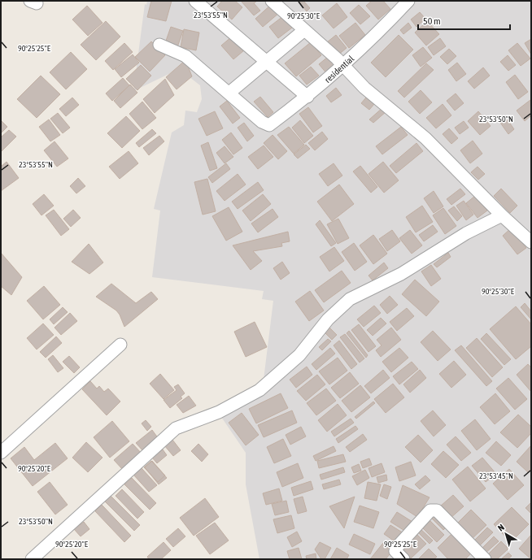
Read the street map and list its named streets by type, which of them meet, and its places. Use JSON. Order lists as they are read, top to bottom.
{
  "streets": {
    "street": ["residential"]
  },
  "scale_bar": "50 m",
  "north": "top left",
  "coordinates": [
    "23°53'55\"N",
    "90°25'30\"E",
    "90°25'25\"E",
    "23°53'50\"N",
    "90°25'20\"E",
    "23°53'45\"N"
  ]
}
